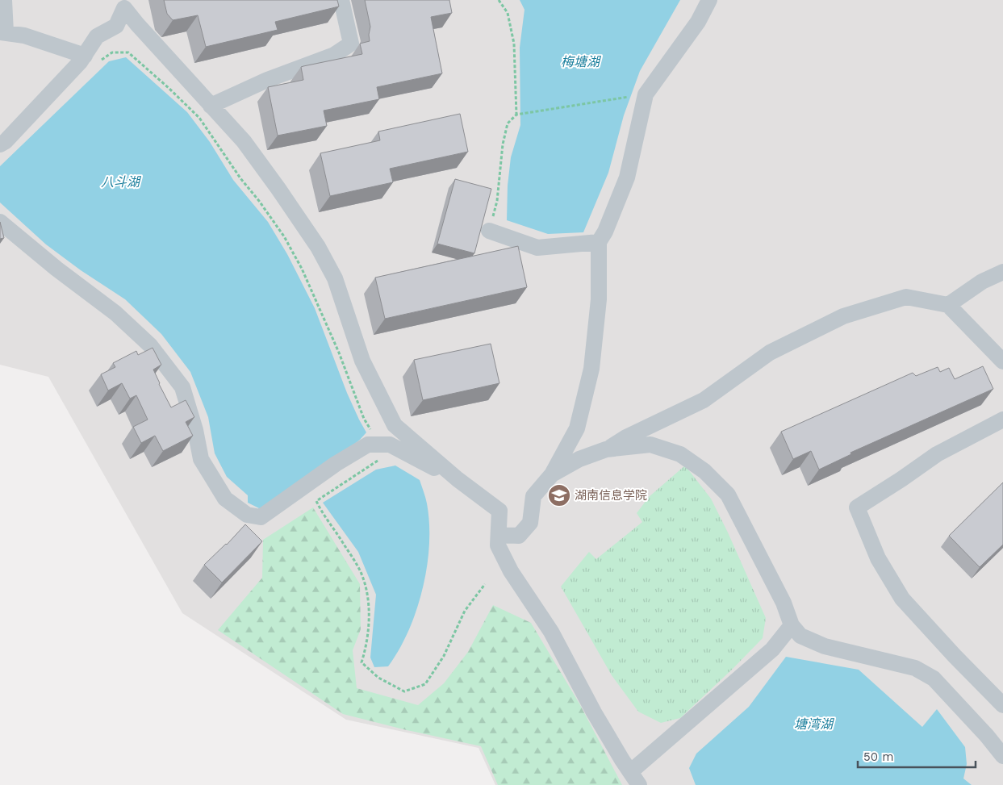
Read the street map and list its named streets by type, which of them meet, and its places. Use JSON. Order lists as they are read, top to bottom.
{
  "water": ["梅塘湖", "八斗湖", "塘湾湖"],
  "places": {
    "school or university": ["湖南信息学院"]
  },
  "scale_bar": "50 m"
}
